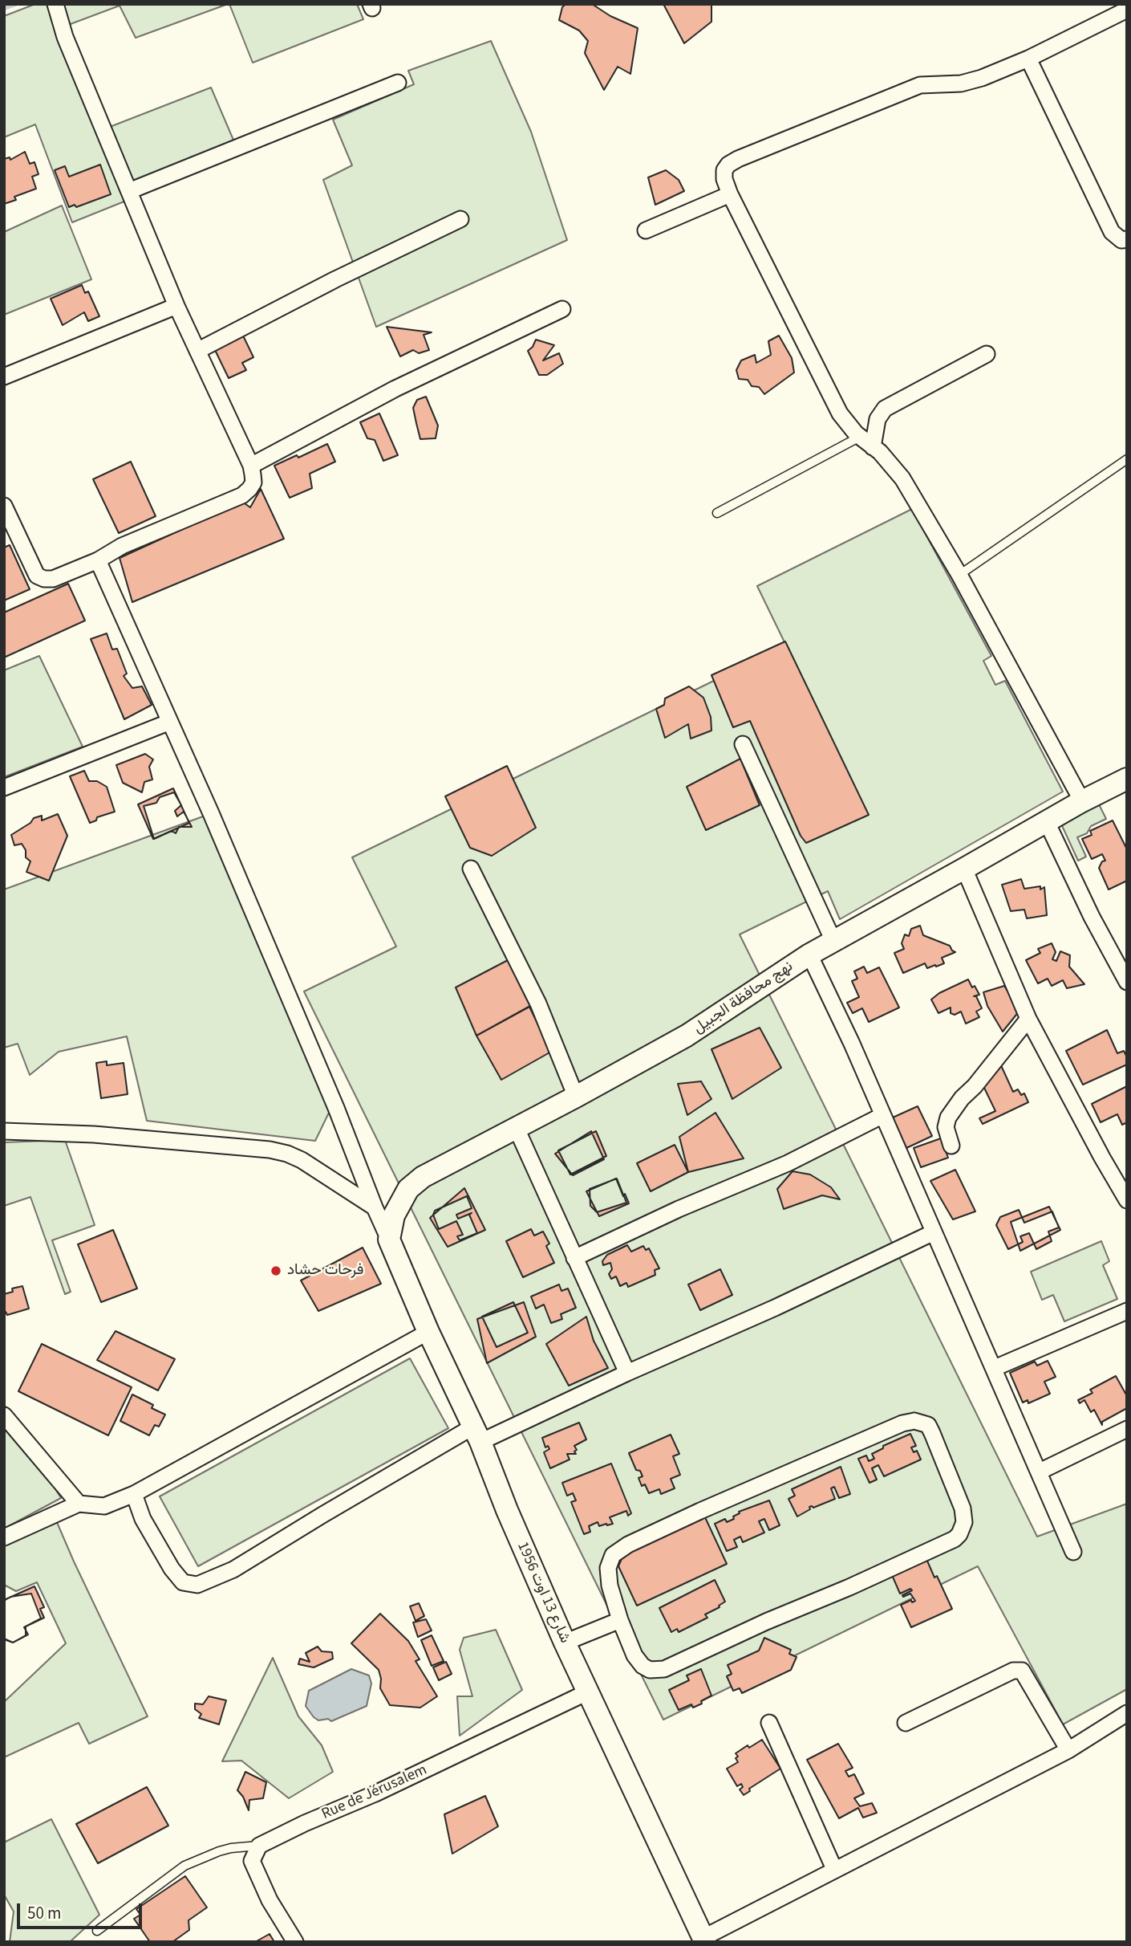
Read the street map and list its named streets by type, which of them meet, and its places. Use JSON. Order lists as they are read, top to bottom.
{
  "streets": {
    "street": ["نهج محافظة الجبيل", "شارع 13 اوت 1956", "Rue de Jérusalem"]
  },
  "crossings": [
    ["نهج محافظة الجبيل", "شارع 13 اوت 1956"],
    ["شارع 13 اوت 1956", "Rue de Jérusalem"]
  ],
  "places": ["فرحات حشاد"],
  "scale_bar": "50 m"
}
